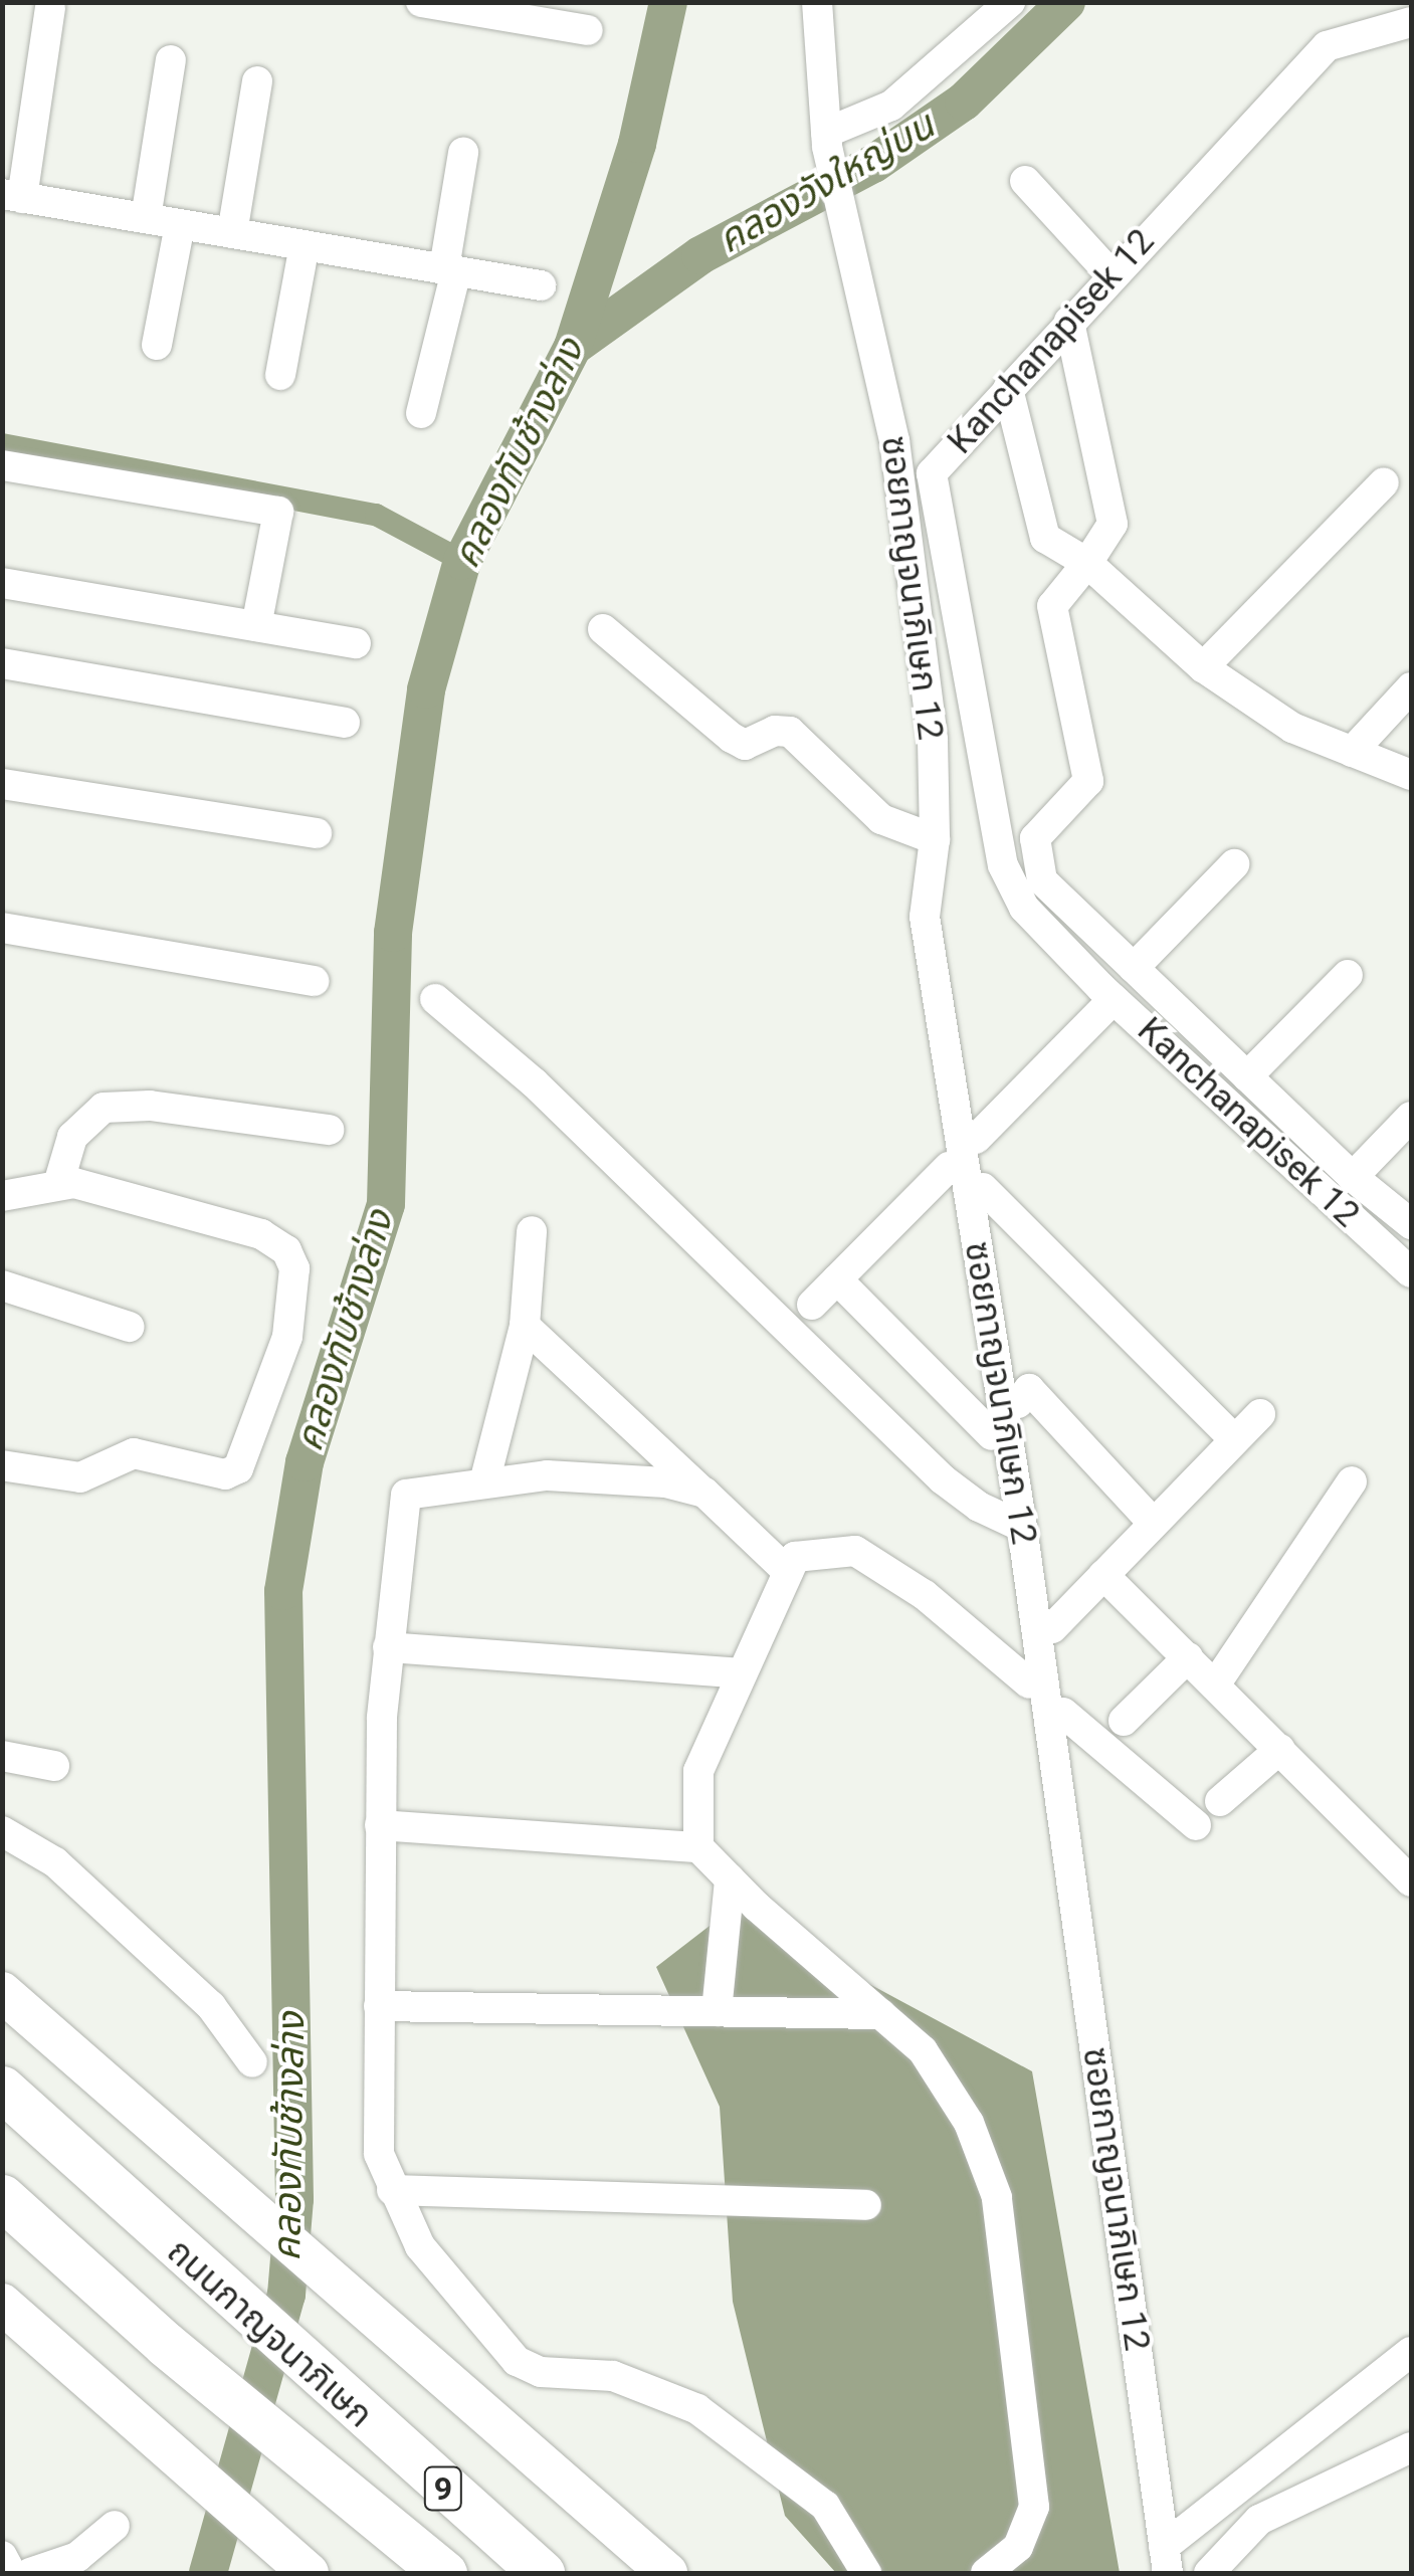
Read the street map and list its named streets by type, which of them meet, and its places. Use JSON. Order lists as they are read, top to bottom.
{
  "streets": {
    "highway": ["ถนนกาญจนาภิเษก", "9"],
    "street": ["Kanchanapisek 12", "ซอยกาญจนาภิเษก 12"]
  },
  "water": ["คลองวังใหญ่บน", "คลองทับช้างล่าง"]
}
